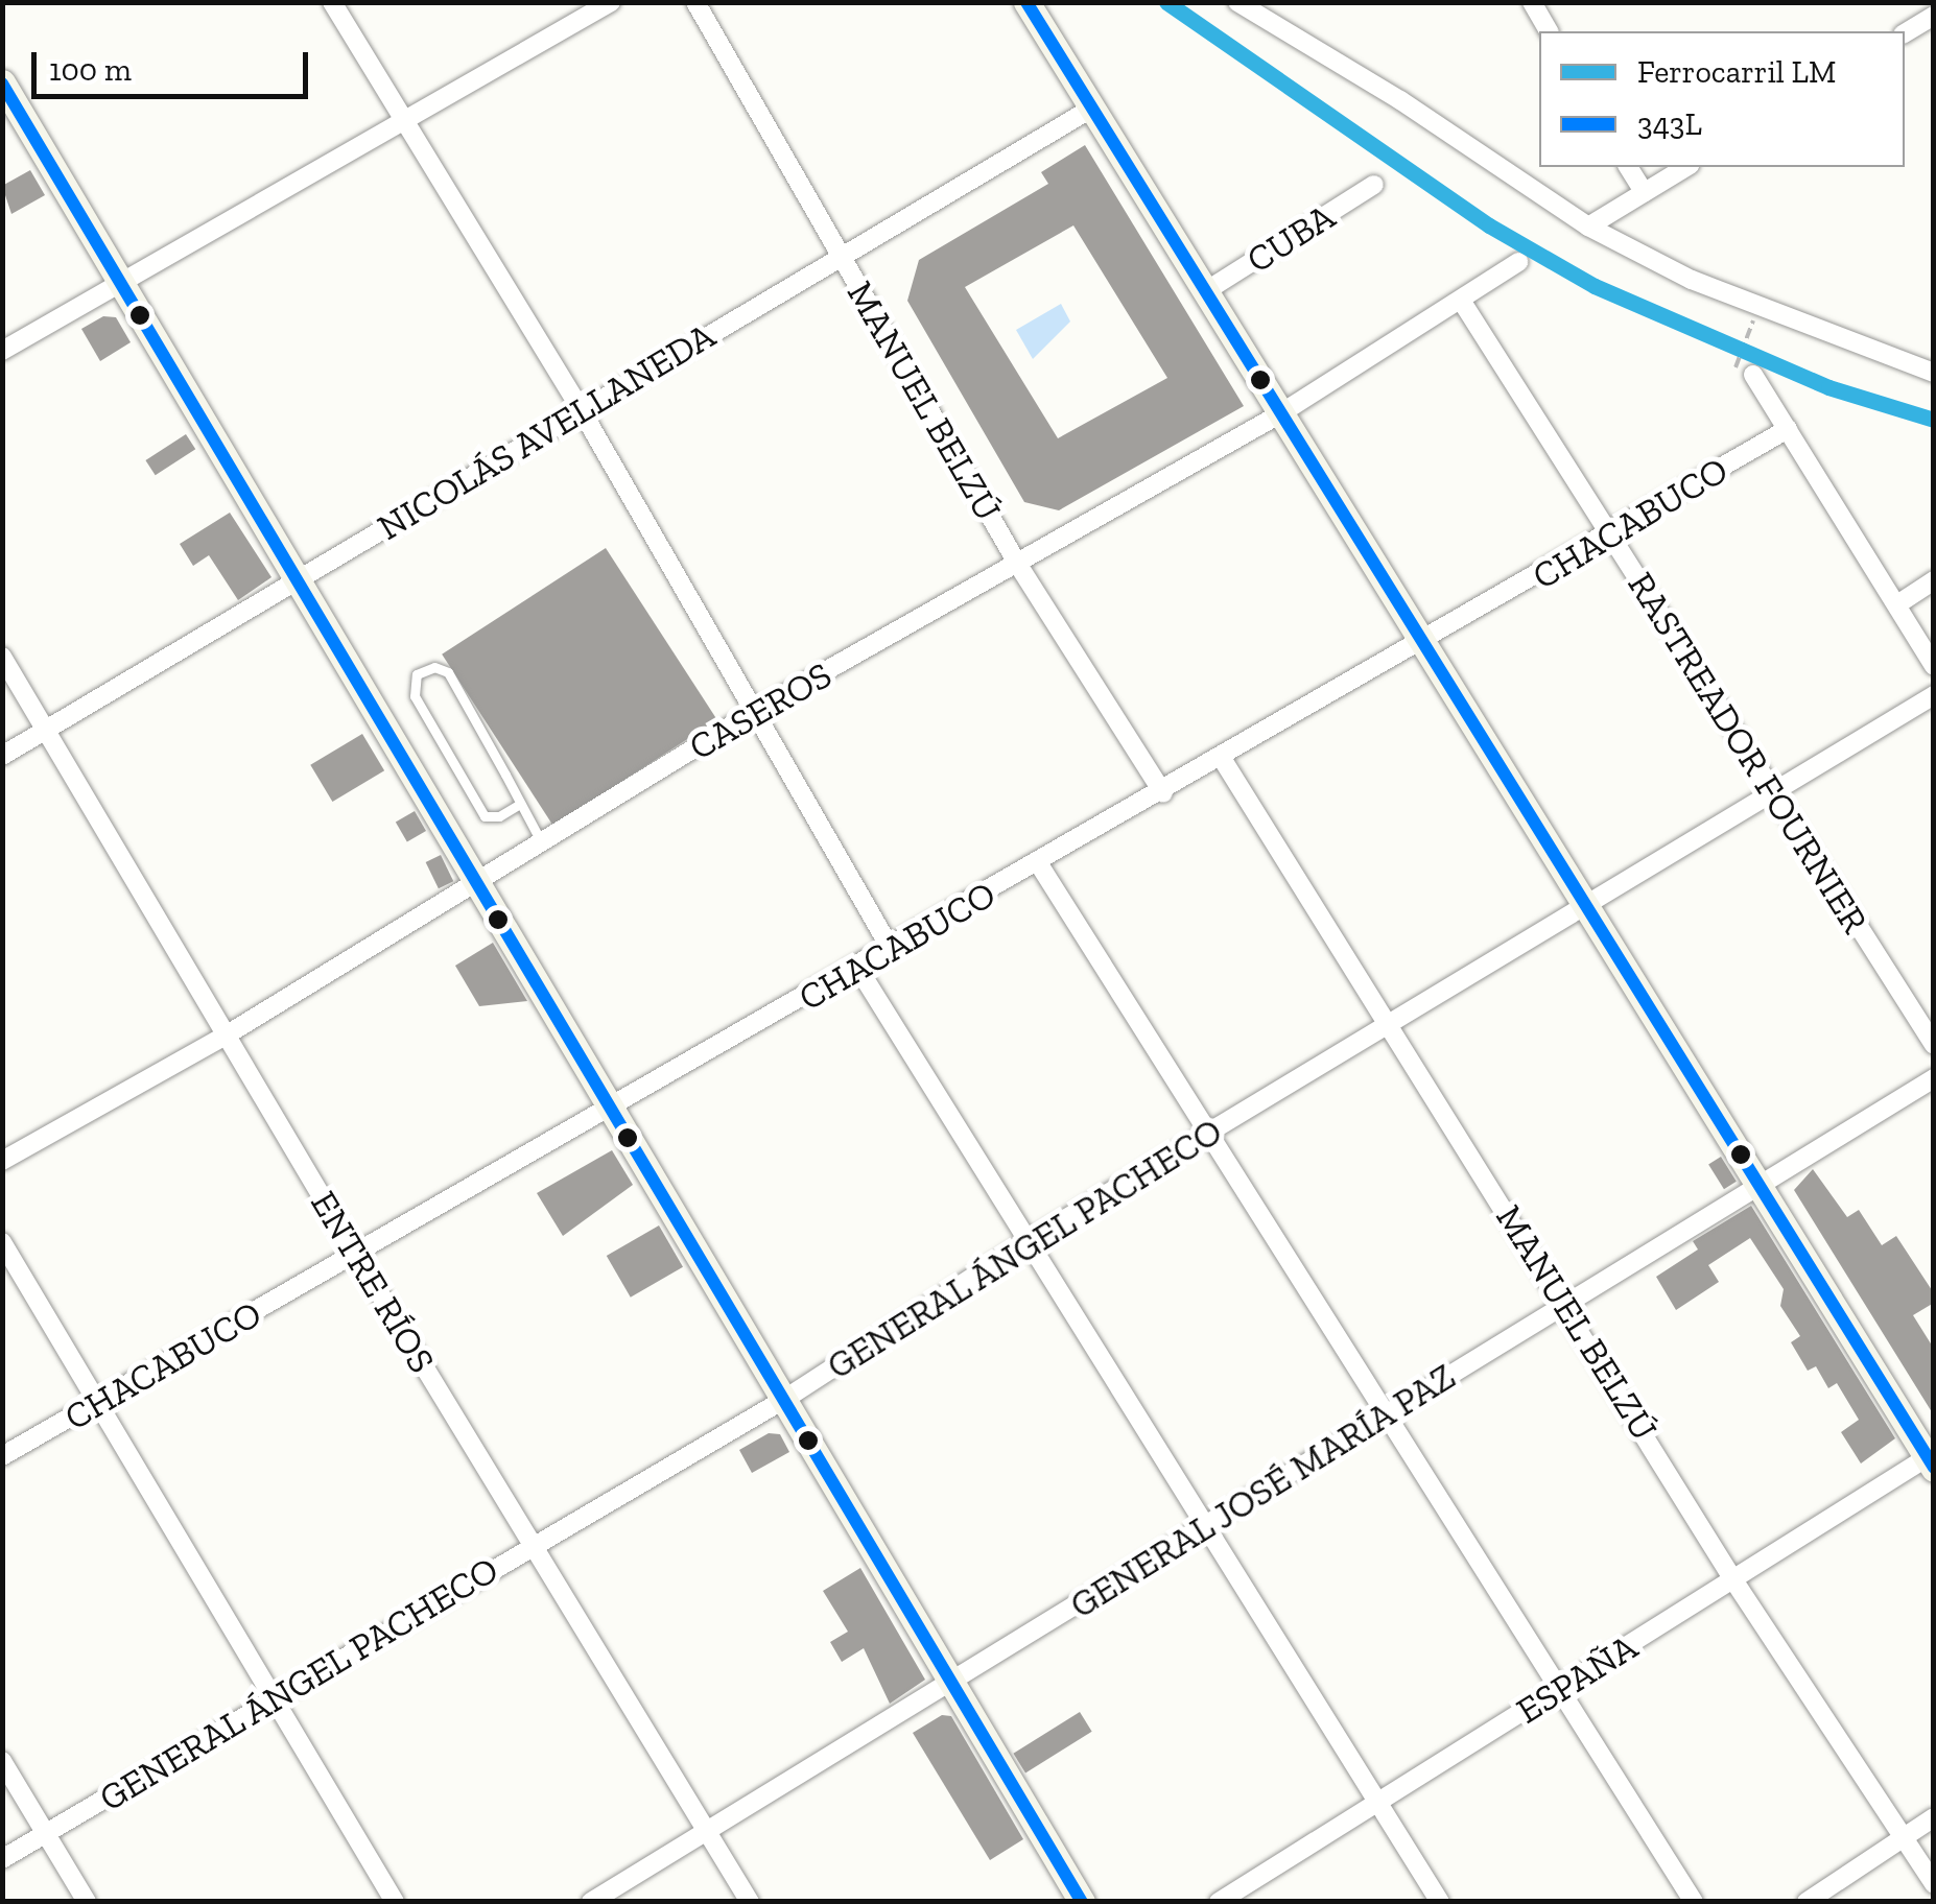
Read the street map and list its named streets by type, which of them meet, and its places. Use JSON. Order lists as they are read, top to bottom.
{
  "streets": {
    "street": [
      "CUBA",
      "MANUEL BELZÚ",
      "NICOLÁS AVELLANEDA",
      "CHACABUCO",
      "CASEROS",
      "RASTREADOR FOURNIER",
      "GENERAL ÁNGEL PACHECO",
      "ENTRE RÍOS",
      "GENERAL JOSÉ MARÍA PAZ",
      "ESPAÑA"
    ]
  },
  "crossings": [
    ["MANUEL BELZÚ", "NICOLÁS AVELLANEDA"],
    ["MANUEL BELZÚ", "CHACABUCO"],
    ["MANUEL BELZÚ", "CASEROS"],
    ["MANUEL BELZÚ", "GENERAL ÁNGEL PACHECO"],
    ["MANUEL BELZÚ", "GENERAL JOSÉ MARÍA PAZ"],
    ["MANUEL BELZÚ", "ESPAÑA"],
    ["NICOLÁS AVELLANEDA", "ENTRE RÍOS"],
    ["CHACABUCO", "RASTREADOR FOURNIER"],
    ["CHACABUCO", "ENTRE RÍOS"],
    ["CASEROS", "RASTREADOR FOURNIER"],
    ["CASEROS", "ENTRE RÍOS"],
    ["RASTREADOR FOURNIER", "GENERAL ÁNGEL PACHECO"],
    ["GENERAL ÁNGEL PACHECO", "ENTRE RÍOS"],
    ["ENTRE RÍOS", "GENERAL JOSÉ MARÍA PAZ"]
  ],
  "lines": ["rail line LM", "transit line 343L"],
  "legend": ["Ferrocarril LM", "343L"],
  "scale_bar": "100 m"
}
